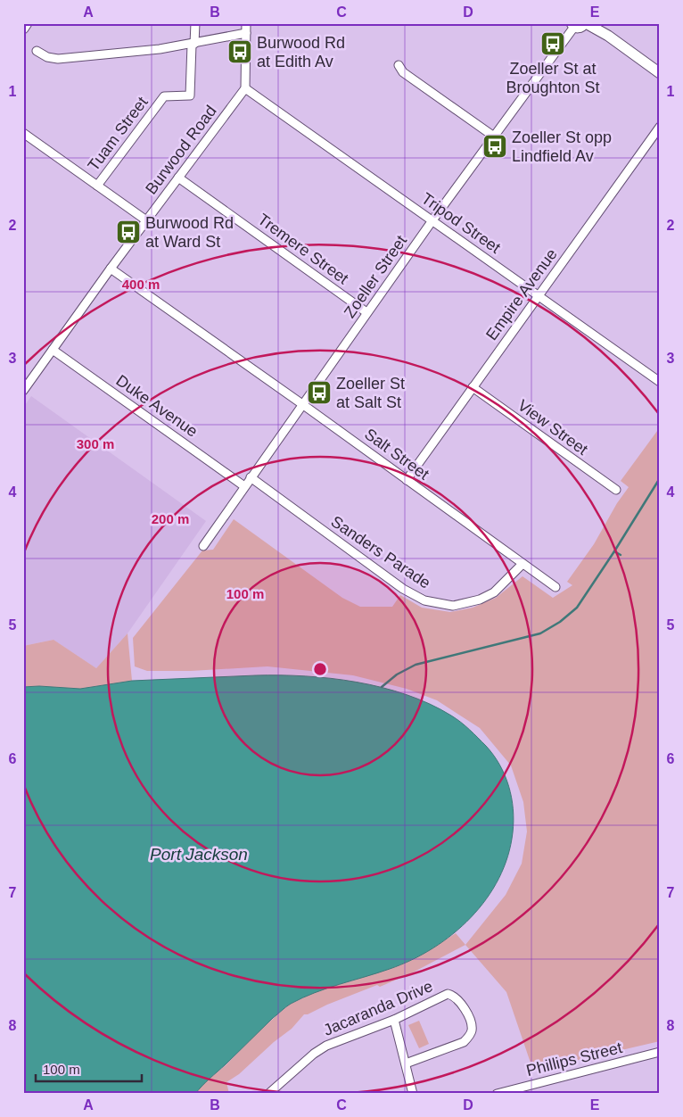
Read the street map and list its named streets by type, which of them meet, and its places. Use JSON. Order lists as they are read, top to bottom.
{
  "streets": {
    "street": [
      "Tuam Street",
      "Burwood Road",
      "Tripod Street",
      "Tremere Street",
      "Zoeller Street",
      "Empire Avenue",
      "Duke Avenue",
      "View Street",
      "Salt Street",
      "Sanders Parade",
      "Jacaranda Drive",
      "Phillips Street"
    ]
  },
  "crossings": [
    ["Burwood Road", "Tripod Street"],
    ["Burwood Road", "Tremere Street"],
    ["Burwood Road", "Duke Avenue"],
    ["Burwood Road", "Salt Street"],
    ["Tripod Street", "Zoeller Street"],
    ["Tripod Street", "Empire Avenue"],
    ["Tremere Street", "Zoeller Street"],
    ["Zoeller Street", "Duke Avenue"],
    ["Zoeller Street", "Salt Street"],
    ["Zoeller Street", "Sanders Parade"],
    ["Empire Avenue", "View Street"],
    ["Empire Avenue", "Salt Street"],
    ["Salt Street", "Sanders Parade"]
  ],
  "water": ["Port Jackson"],
  "places": {
    "bus stop": [
      "Zoeller St at Broughton St",
      "Burwood Rd at Edith Av",
      "Zoeller St opp Lindfield Av",
      "Burwood Rd at Ward St",
      "Zoeller St at Salt St"
    ]
  },
  "scale_bar": "100 m",
  "grid": {
    "columns": [
      "A",
      "B",
      "C",
      "D",
      "E"
    ],
    "rows": [
      "1",
      "2",
      "3",
      "4",
      "5",
      "6",
      "7",
      "8"
    ]
  },
  "rings": [
    "400 m",
    "300 m",
    "200 m",
    "100 m"
  ]
}
